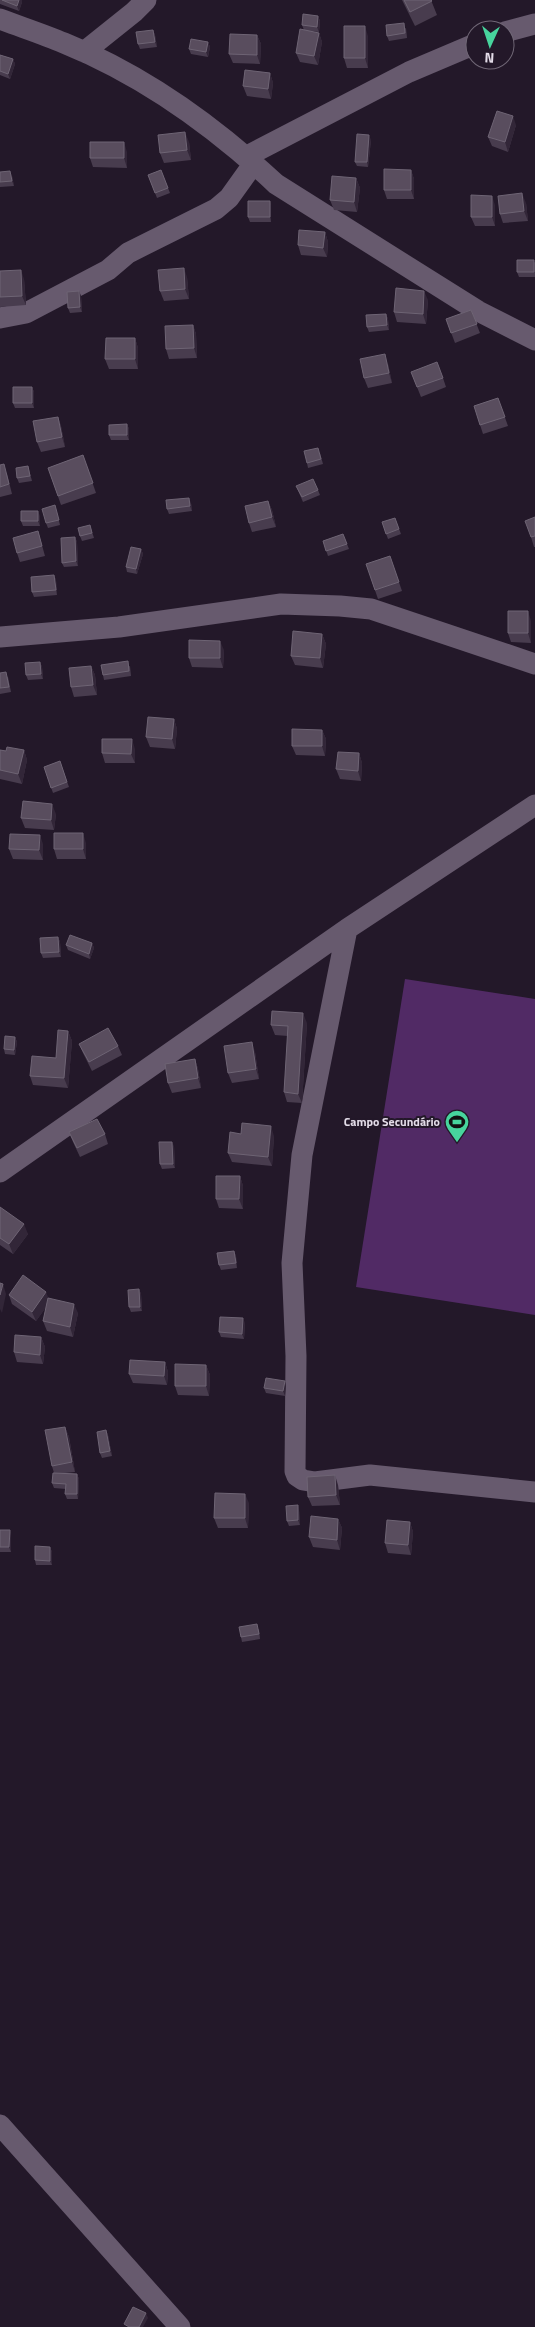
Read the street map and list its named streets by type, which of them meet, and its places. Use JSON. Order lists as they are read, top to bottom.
{
  "places": {
    "sports": ["Campo Secundário"]
  },
  "north": "bottom"
}
